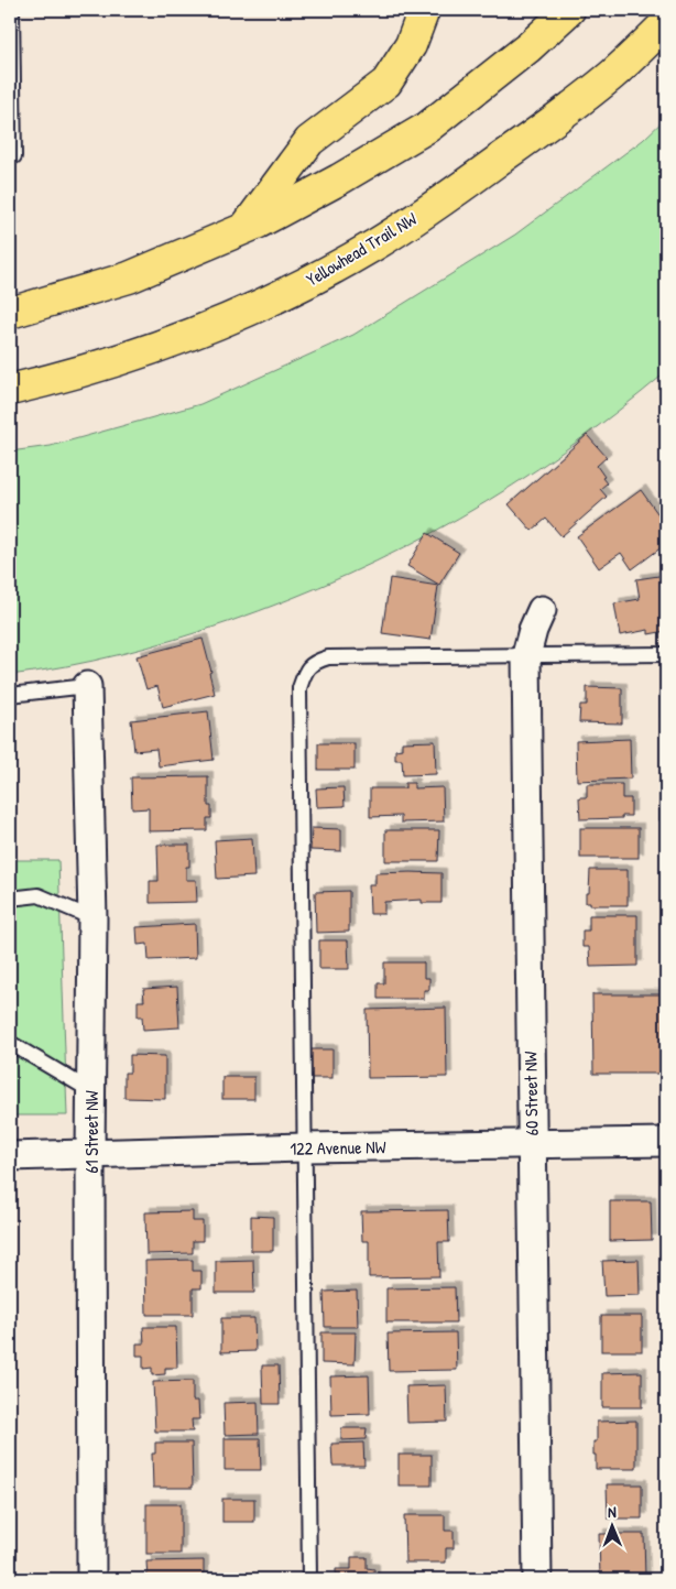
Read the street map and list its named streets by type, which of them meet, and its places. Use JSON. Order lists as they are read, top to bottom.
{
  "streets": {
    "highway": ["Yellowhead Trail NW"],
    "street": ["60 Street NW", "61 Street NW", "122 Avenue NW"]
  },
  "crossings": [
    ["60 Street NW", "122 Avenue NW"],
    ["61 Street NW", "122 Avenue NW"]
  ],
  "north": "top"
}
